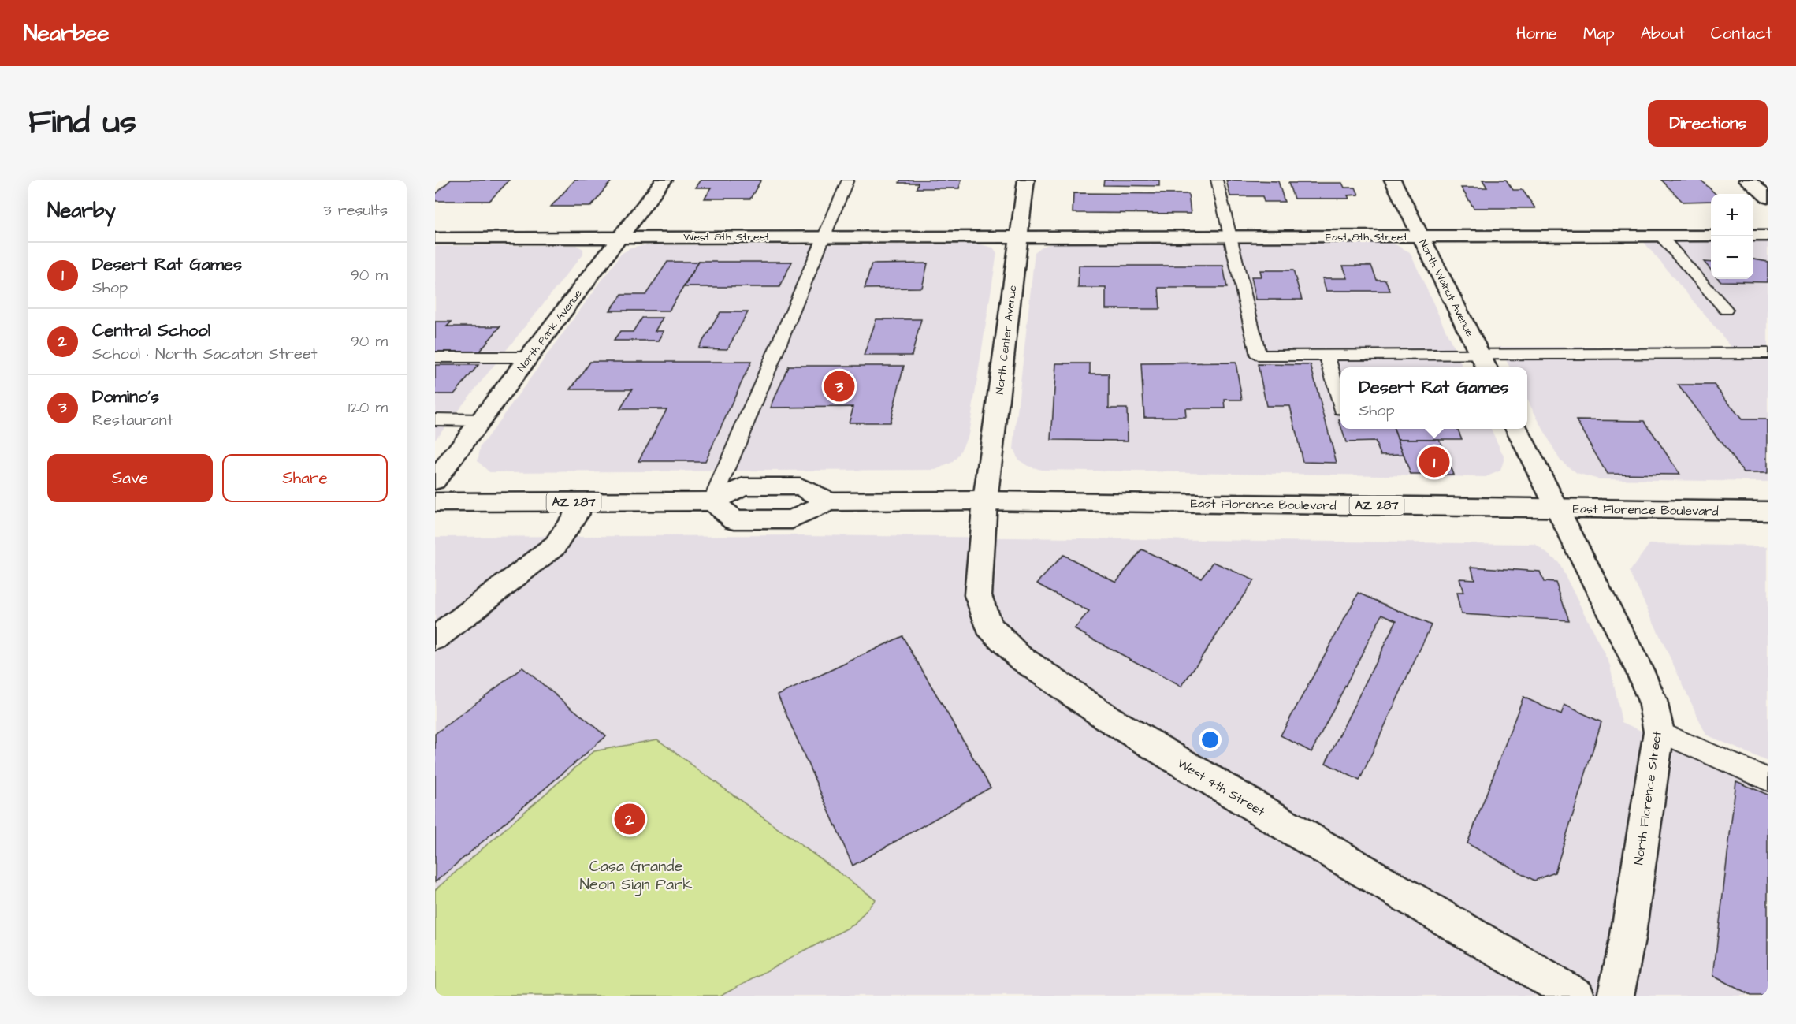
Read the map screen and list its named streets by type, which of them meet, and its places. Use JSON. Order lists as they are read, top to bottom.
{
  "streets": {
    "street": [
      "West 8th Street",
      "East 8th Street",
      "North Walnut Avenue",
      "North Park Avenue",
      "North Center Avenue",
      "AZ 287",
      "East Florence Boulevard",
      "West 4th Street",
      "North Florence Street"
    ]
  },
  "crossings": [
    ["West 8th Street", "East 8th Street"],
    ["West 8th Street", "North Park Avenue"],
    ["West 8th Street", "North Center Avenue"],
    ["East 8th Street", "North Walnut Avenue"],
    ["East 8th Street", "North Center Avenue"],
    ["North Center Avenue", "AZ 287"],
    ["North Center Avenue", "East Florence Boulevard"],
    ["North Center Avenue", "West 4th Street"],
    ["AZ 287", "East Florence Boulevard"],
    ["AZ 287", "West 4th Street"],
    ["East Florence Boulevard", "West 4th Street"],
    ["East Florence Boulevard", "North Florence Street"]
  ],
  "parks": ["Casa Grande Neon Sign Park"],
  "page": {
    "header": "Nearbee",
    "nav": [
      "Home",
      "Map",
      "About",
      "Contact"
    ],
    "title": "Find us",
    "buttons": [
      "Directions",
      ["Save", "Share"]
    ],
    "heading": ["Nearby", "3 results"],
    "map_buttons": ["+", "−"],
    "list": [
      {
        "mark": "1",
        "name": "Desert Rat Games",
        "note": "Shop",
        "value": "90 m"
      },
      {
        "mark": "2",
        "name": "Central School",
        "note": "School · North Sacaton Street",
        "value": "90 m"
      },
      {
        "mark": "3",
        "name": "Domino's",
        "note": "Restaurant",
        "value": "120 m"
      }
    ],
    "popup": ["Desert Rat Games", "Shop"],
    "pins": ["3", "1", "2"]
  }
}
